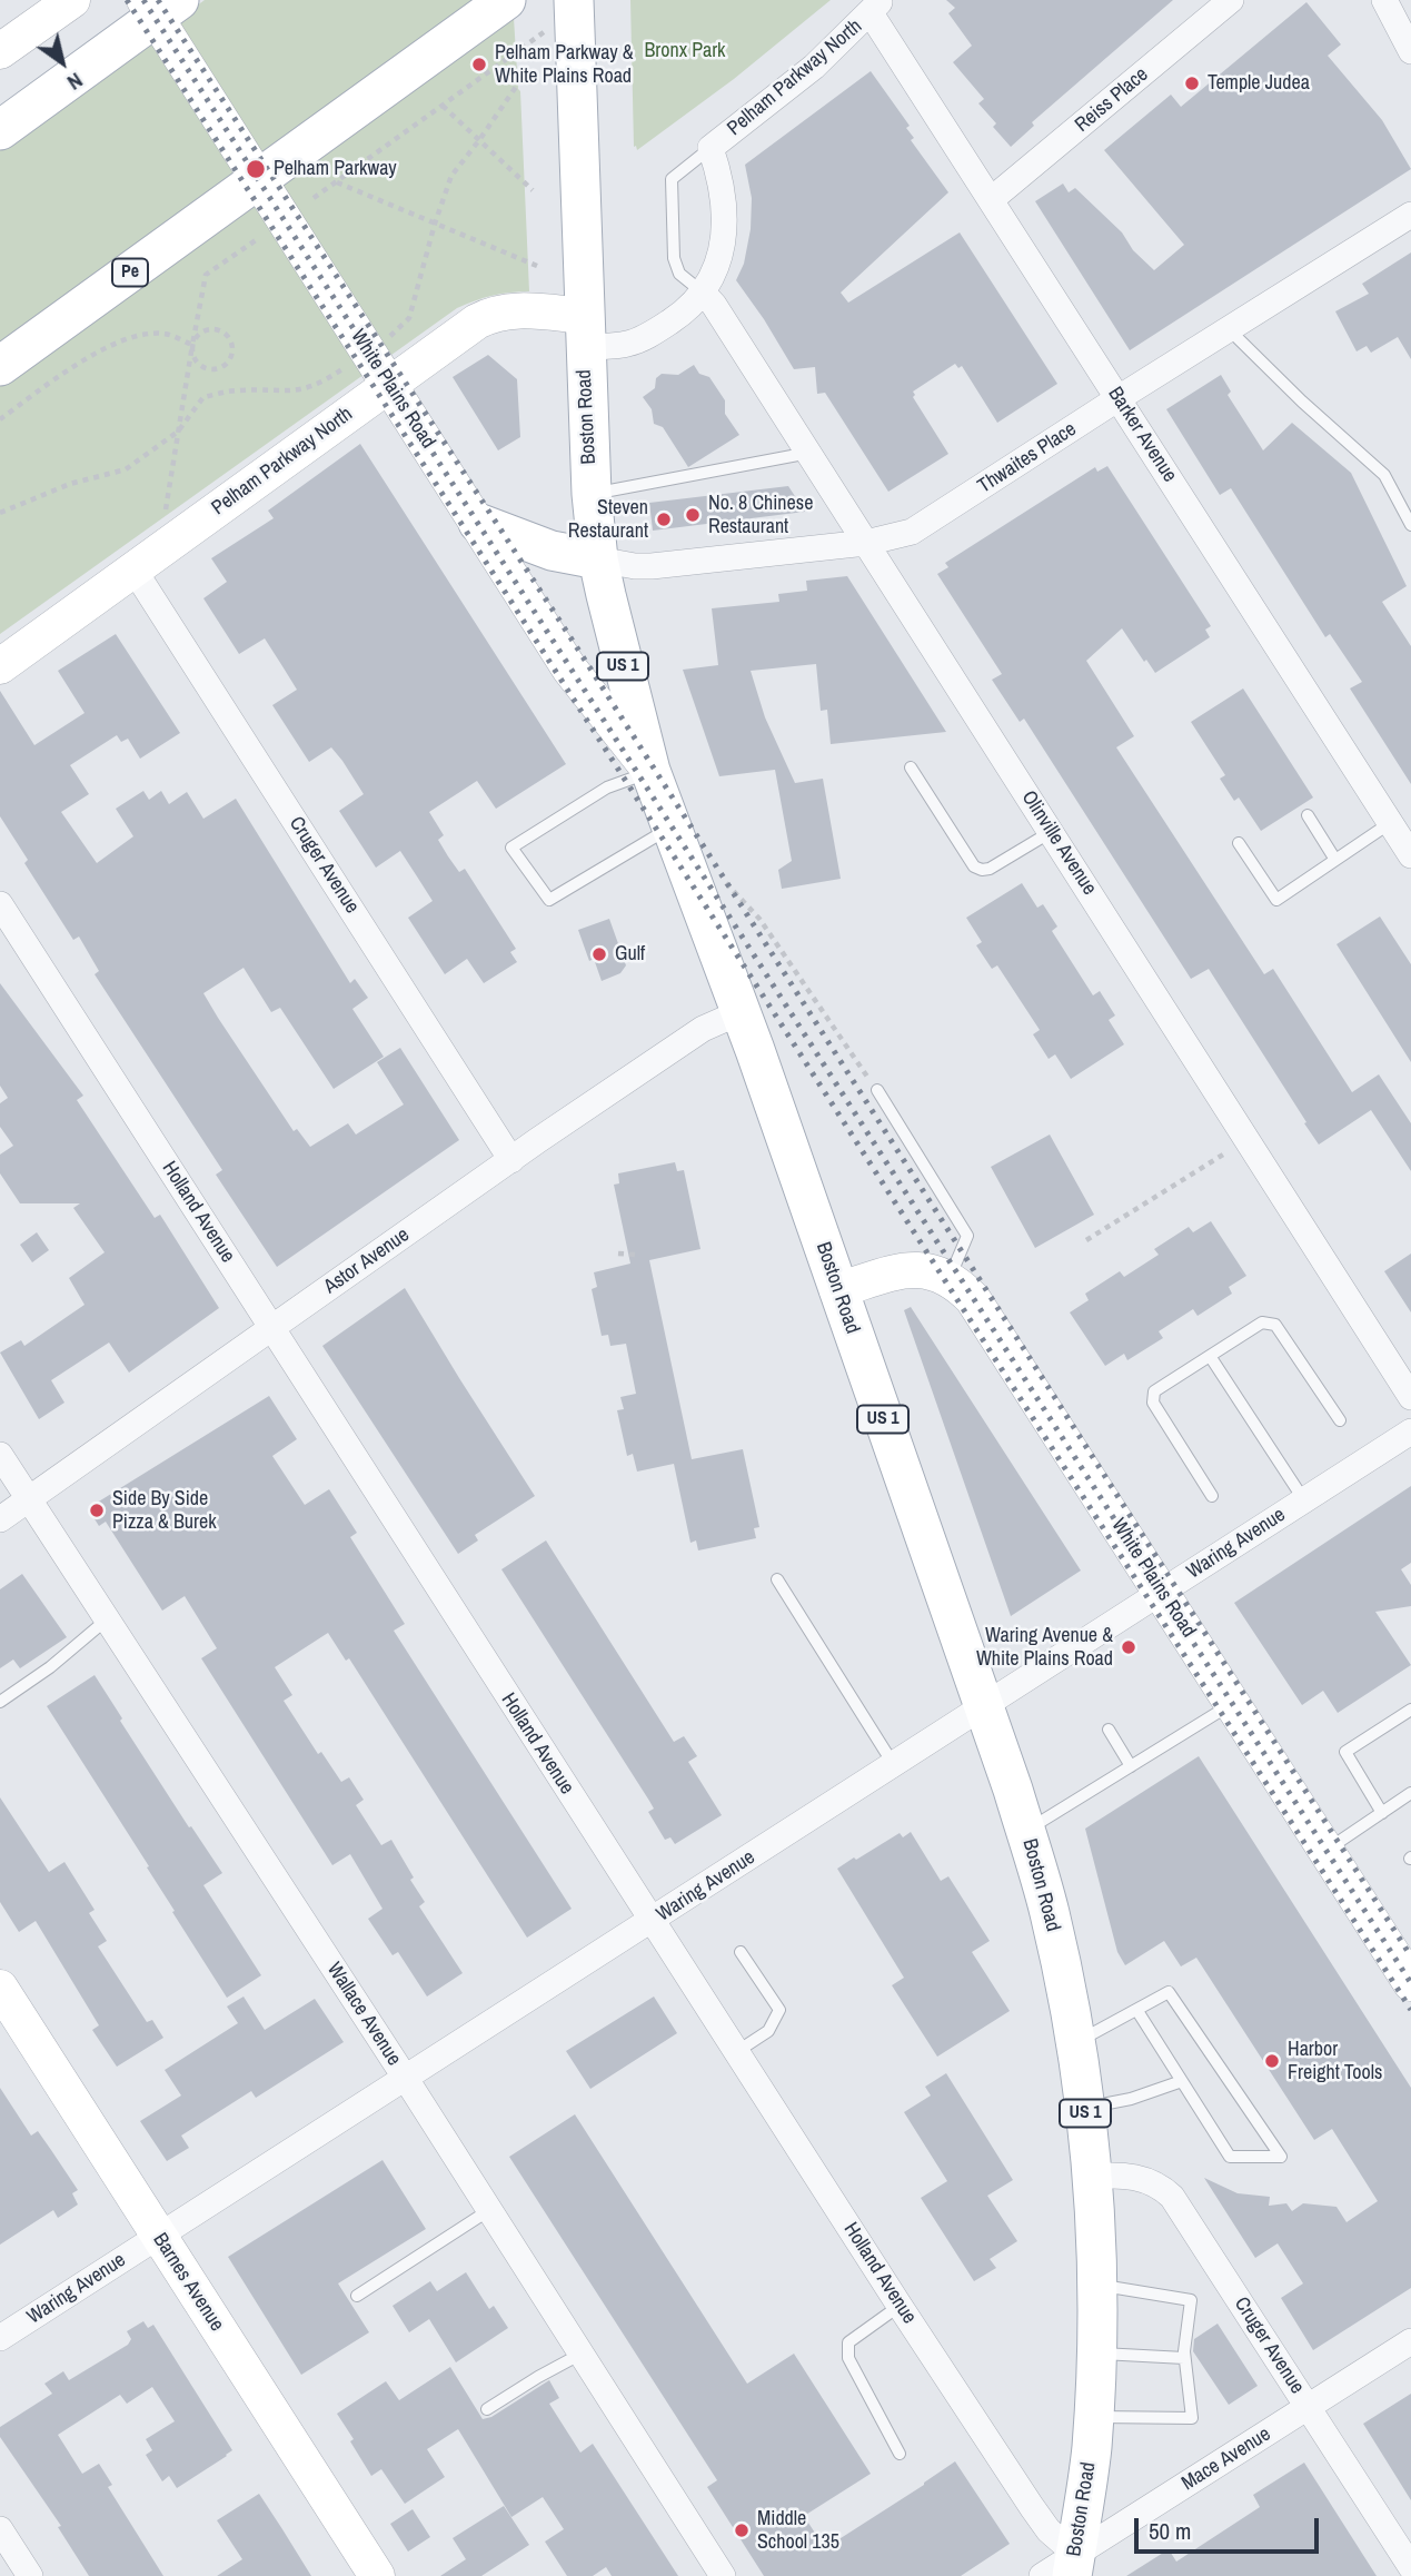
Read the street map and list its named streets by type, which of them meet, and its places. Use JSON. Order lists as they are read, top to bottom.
{
  "streets": {
    "main road": [
      "Pelham Parkway North",
      "Pe",
      "White Plains Road",
      "Boston Road",
      "US 1",
      "Barnes Avenue"
    ],
    "street": [
      "Reiss Place",
      "Barker Avenue",
      "Thwaites Place",
      "Olinville Avenue",
      "Cruger Avenue",
      "Holland Avenue",
      "Astor Avenue",
      "Waring Avenue",
      "Wallace Avenue",
      "Mace Avenue"
    ]
  },
  "crossings": [
    ["Pelham Parkway North", "White Plains Road"],
    ["Pelham Parkway North", "Boston Road"],
    ["Pelham Parkway North", "Barker Avenue"],
    ["Pelham Parkway North", "Olinville Avenue"],
    ["Pelham Parkway North", "Cruger Avenue"],
    ["Reiss Place", "Barker Avenue"],
    ["Pe", "White Plains Road"],
    ["White Plains Road", "Boston Road"],
    ["White Plains Road", "Waring Avenue"],
    ["Boston Road", "Thwaites Place"],
    ["Boston Road", "Cruger Avenue"],
    ["Boston Road", "Holland Avenue"],
    ["Boston Road", "Astor Avenue"],
    ["Boston Road", "Waring Avenue"],
    ["Boston Road", "Mace Avenue"],
    ["Barker Avenue", "Thwaites Place"],
    ["Thwaites Place", "Olinville Avenue"],
    ["Cruger Avenue", "Astor Avenue"],
    ["Cruger Avenue", "Mace Avenue"],
    ["Holland Avenue", "Astor Avenue"],
    ["Holland Avenue", "Waring Avenue"],
    ["Holland Avenue", "Mace Avenue"],
    ["Astor Avenue", "Wallace Avenue"],
    ["Waring Avenue", "Wallace Avenue"],
    ["Waring Avenue", "Barnes Avenue"]
  ],
  "parks": ["Bronx Park"],
  "places": [
    "Pelham Parkway & White Plains Road",
    "Temple Judea",
    "Pelham Parkway",
    "No. 8 Chinese Restaurant",
    "Steven Restaurant",
    "Gulf",
    "Side By Side Pizza & Burek",
    "Waring Avenue & White Plains Road",
    "Harbor Freight Tools",
    "Middle School 135"
  ],
  "scale_bar": "50 m",
  "north": "bottom right"
}
